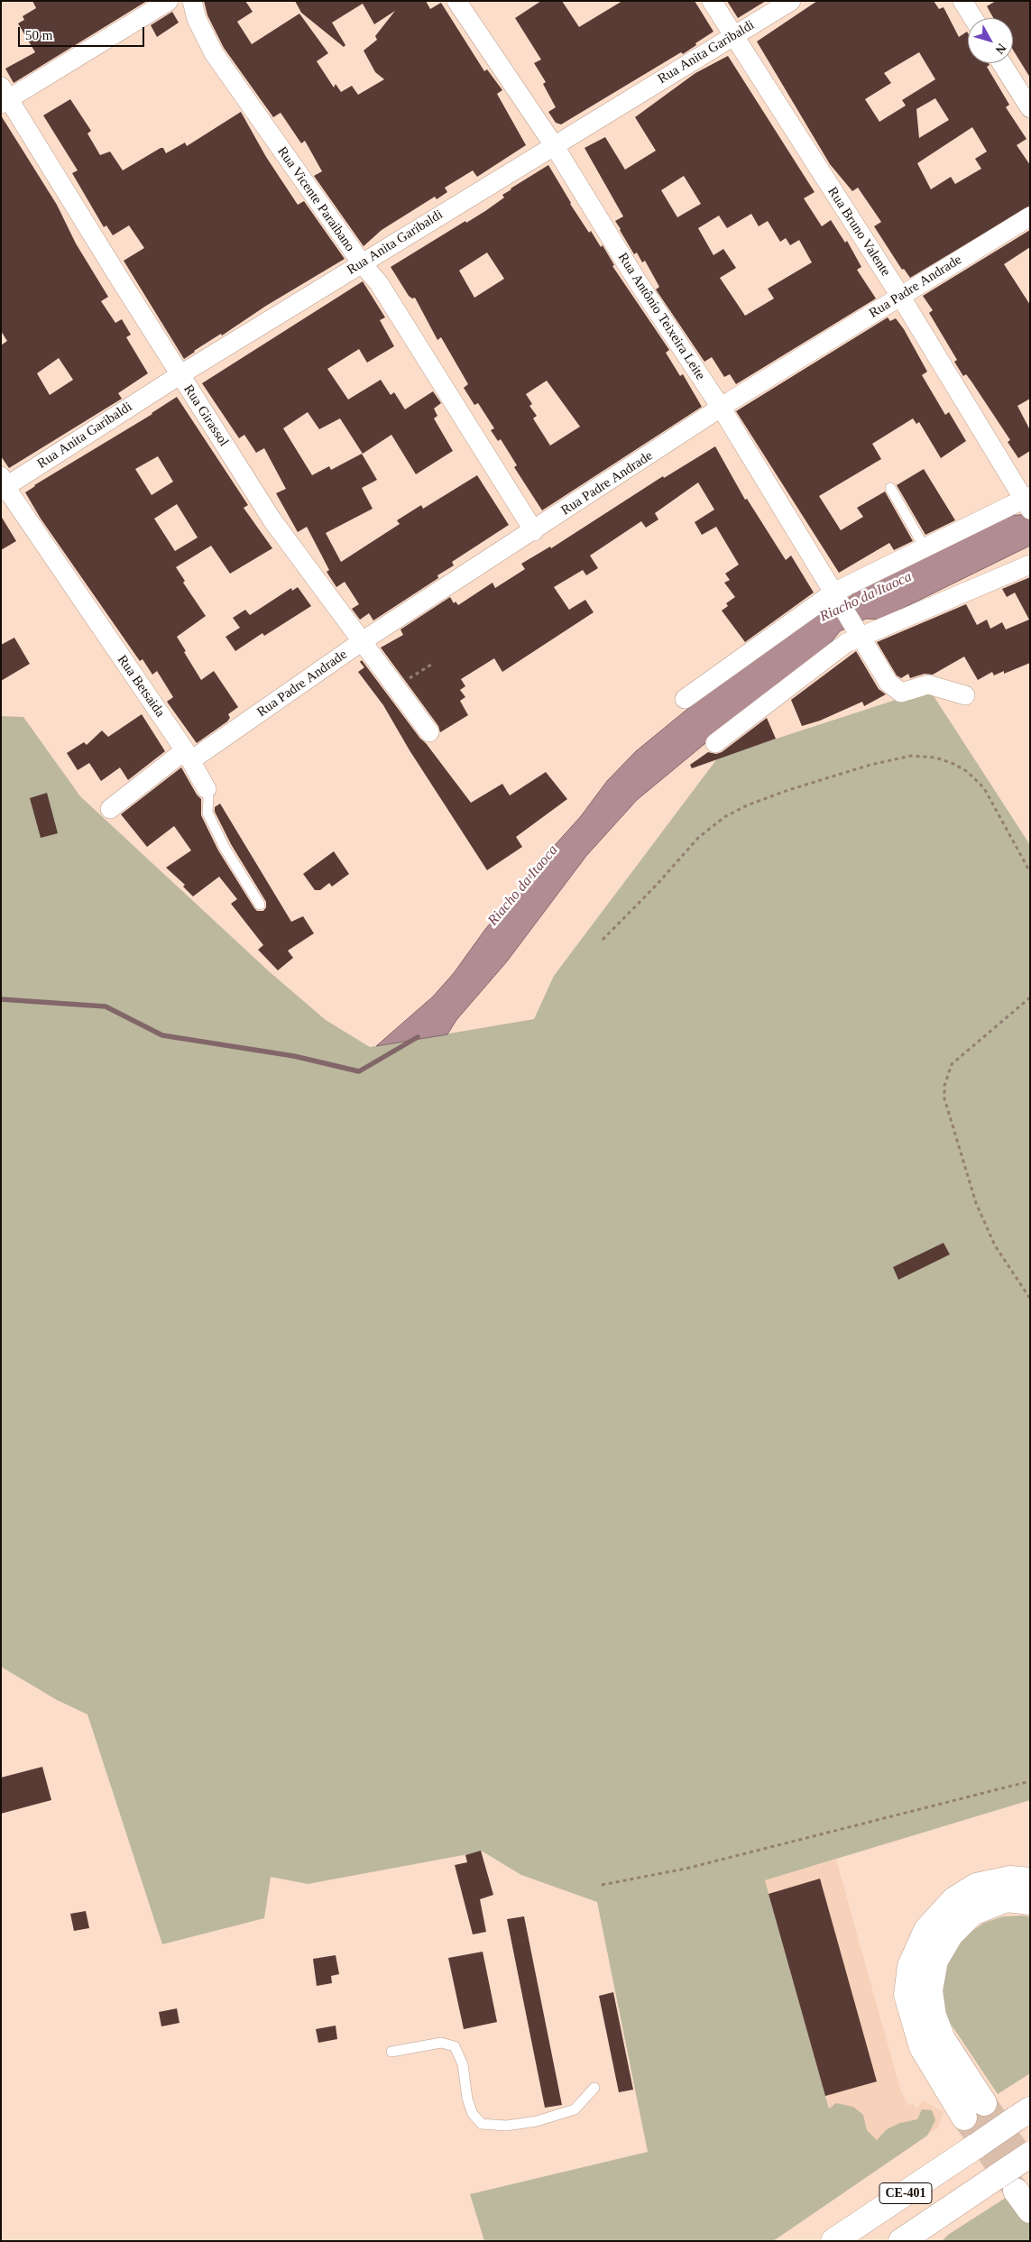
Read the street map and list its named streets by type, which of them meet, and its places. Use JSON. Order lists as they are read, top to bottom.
{
  "streets": {
    "main road": ["CE-401"],
    "street": [
      "Rua Anita Garibaldi",
      "Rua Vicente Paraibano",
      "Rua Bruno Valente",
      "Rua Padre Andrade",
      "Rua Antônio Teixeira Leite",
      "Rua Girassol",
      "Rua Betsaida"
    ]
  },
  "crossings": [
    ["Rua Anita Garibaldi", "Rua Vicente Paraibano"],
    ["Rua Anita Garibaldi", "Rua Bruno Valente"],
    ["Rua Anita Garibaldi", "Rua Antônio Teixeira Leite"],
    ["Rua Anita Garibaldi", "Rua Girassol"],
    ["Rua Anita Garibaldi", "Rua Betsaida"],
    ["Rua Vicente Paraibano", "Rua Padre Andrade"],
    ["Rua Bruno Valente", "Rua Padre Andrade"],
    ["Rua Padre Andrade", "Rua Antônio Teixeira Leite"],
    ["Rua Padre Andrade", "Rua Girassol"],
    ["Rua Padre Andrade", "Rua Betsaida"]
  ],
  "water": ["Riacho da Itaoca"],
  "scale_bar": "50 m",
  "north": "bottom right"
}
